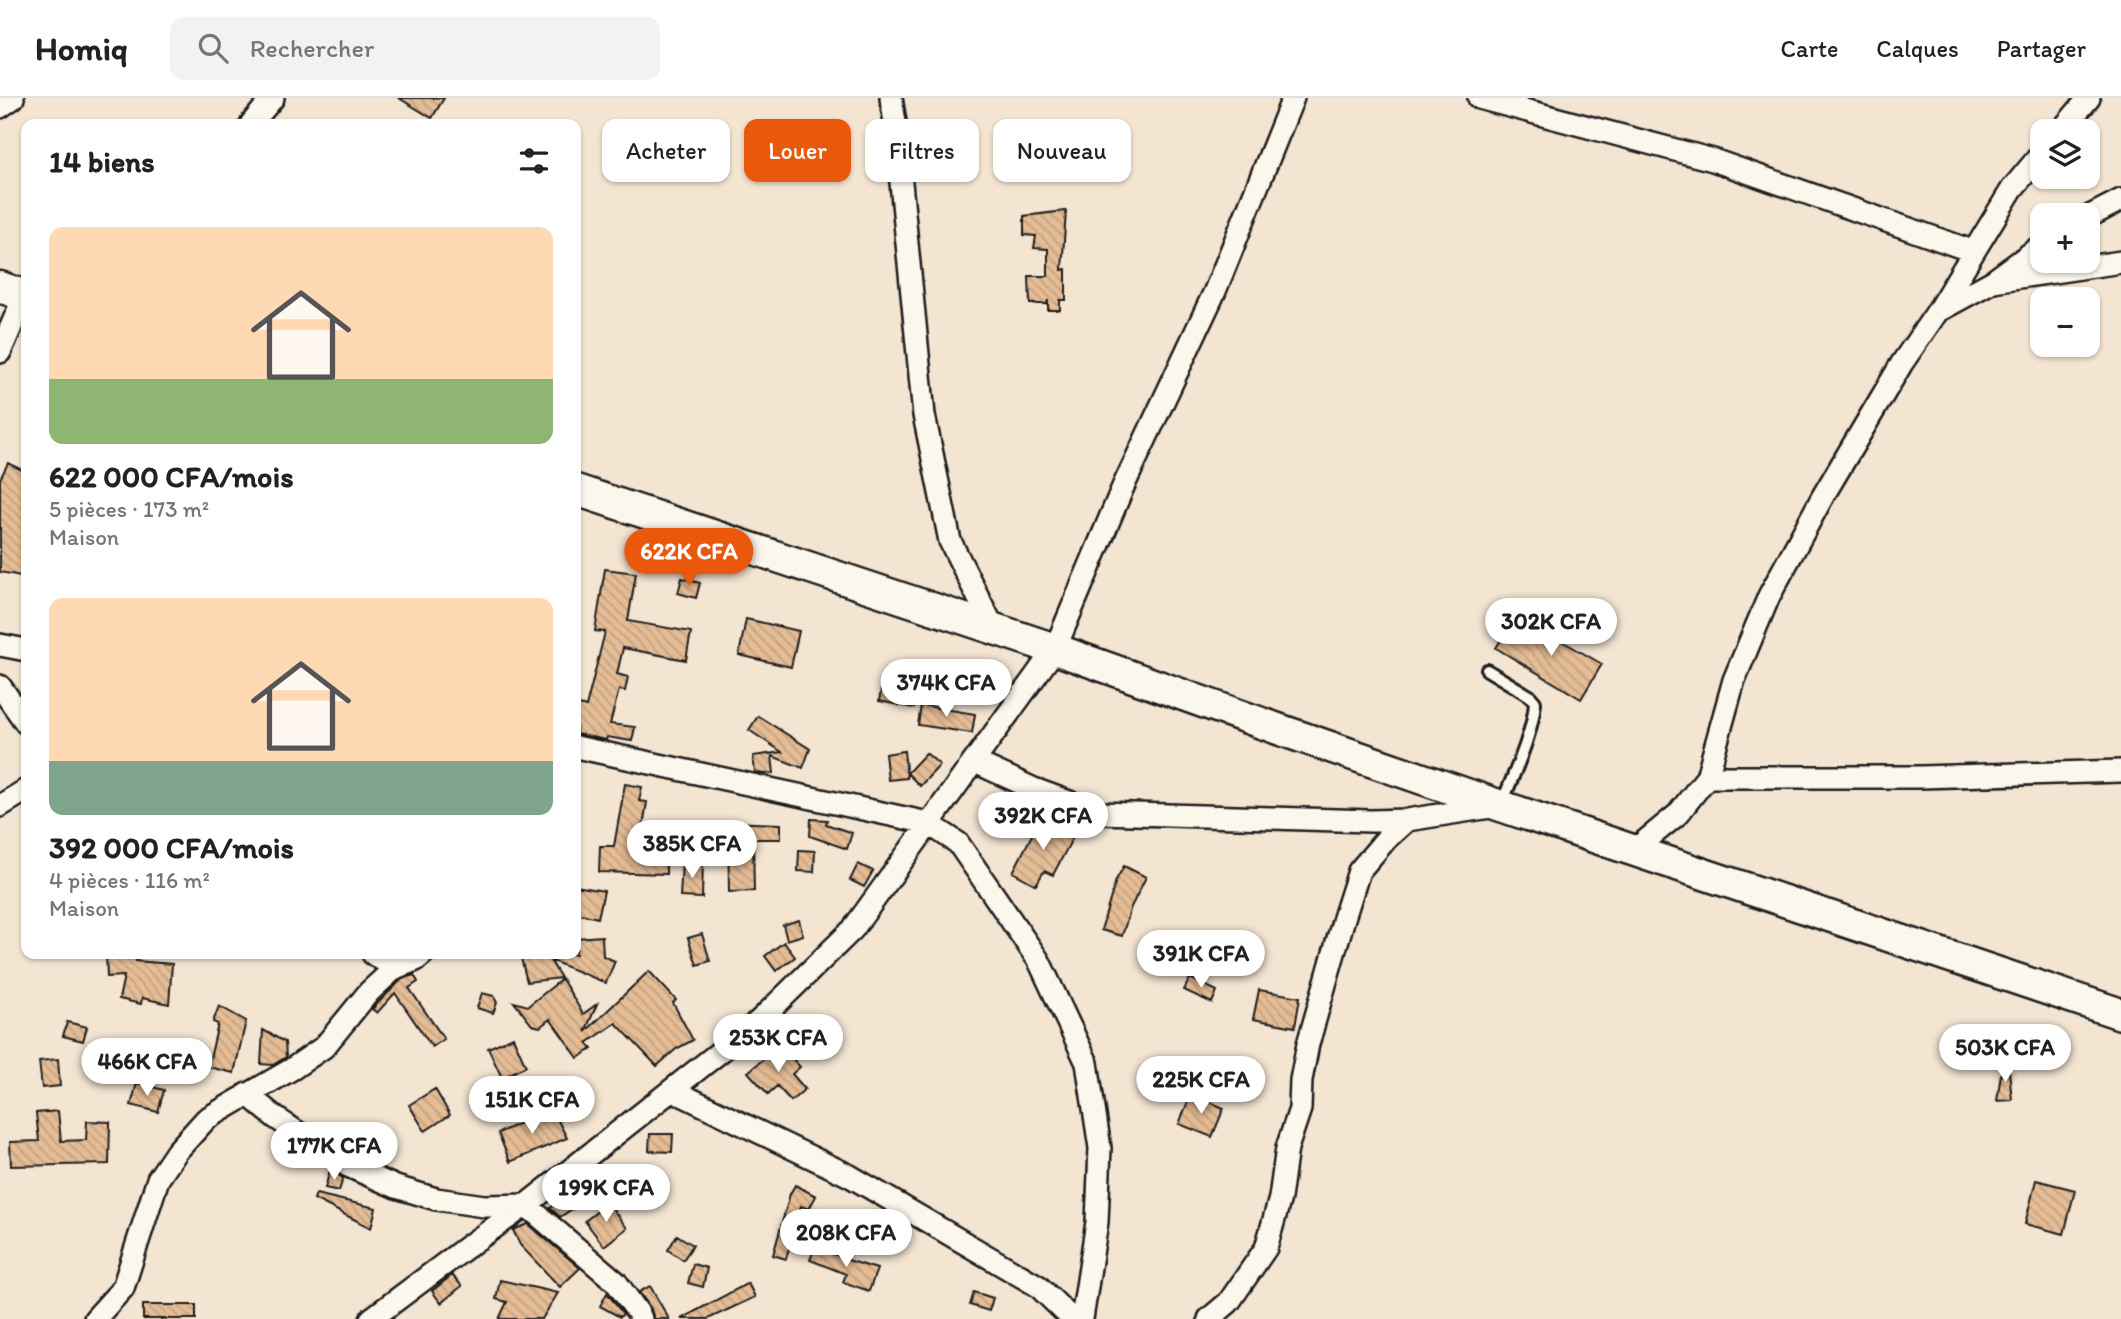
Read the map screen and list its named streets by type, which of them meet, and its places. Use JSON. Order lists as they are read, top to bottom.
{
  "page": {
    "header": "Homiq",
    "search": "Rechercher",
    "nav": ["Carte", "Calques", "Partager"],
    "map_buttons": ["+", "−"],
    "chip": [
      "Acheter",
      "Louer",
      "Filtres",
      "Nouveau"
    ],
    "heading": "14 biens",
    "list": [
      {
        "name": "622 000 CFA/mois",
        "note": "5 pièces · 173 m² · Maison"
      },
      {
        "name": "392 000 CFA/mois",
        "note": "4 pièces · 116 m² · Maison"
      }
    ],
    "price": [
      "622K CFA",
      "302K CFA",
      "374K CFA",
      "392K CFA",
      "385K CFA",
      "391K CFA",
      "253K CFA",
      "503K CFA",
      "466K CFA",
      "225K CFA",
      "151K CFA",
      "177K CFA",
      "199K CFA",
      "208K CFA"
    ]
  }
}
